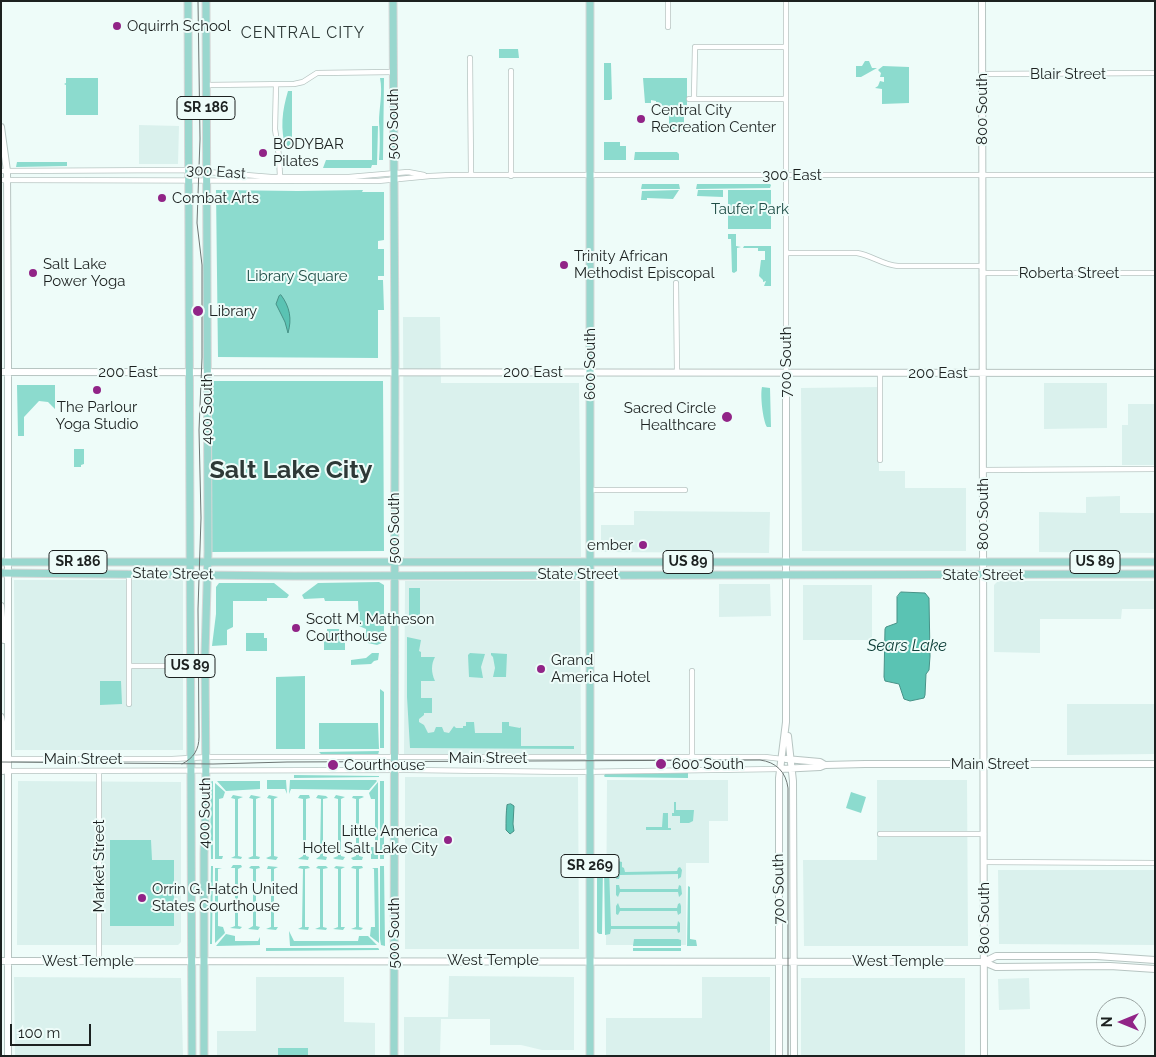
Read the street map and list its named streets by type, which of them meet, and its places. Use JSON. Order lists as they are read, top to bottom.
{
  "streets": {
    "main road": [
      "SR 186",
      "500 South",
      "600 South",
      "400 South",
      "US 89",
      "State Street",
      "SR 269"
    ],
    "street": [
      "Blair Street",
      "800 South",
      "300 East",
      "Roberta Street",
      "700 South",
      "200 East",
      "Main Street",
      "Market Street",
      "West Temple"
    ]
  },
  "crossings": [
    ["Blair Street", "800 South"],
    ["800 South", "300 East"],
    ["800 South", "Roberta Street"],
    ["800 South", "200 East"],
    ["800 South", "State Street"],
    ["800 South", "Main Street"],
    ["800 South", "West Temple"],
    ["500 South", "300 East"],
    ["500 South", "200 East"],
    ["500 South", "State Street"],
    ["500 South", "Main Street"],
    ["500 South", "West Temple"],
    ["300 East", "700 South"],
    ["300 East", "600 South"],
    ["300 East", "400 South"],
    ["Roberta Street", "700 South"],
    ["700 South", "200 East"],
    ["700 South", "State Street"],
    ["700 South", "Main Street"],
    ["700 South", "West Temple"],
    ["600 South", "200 East"],
    ["600 South", "State Street"],
    ["600 South", "Main Street"],
    ["600 South", "West Temple"],
    ["200 East", "400 South"],
    ["400 South", "State Street"],
    ["400 South", "Main Street"],
    ["400 South", "West Temple"],
    ["Main Street", "Market Street"],
    ["Market Street", "West Temple"]
  ],
  "districts": ["CENTRAL CITY", "Salt Lake City"],
  "water": ["Sears Lake"],
  "parks": ["Taufer Park", "Library Square"],
  "places": [
    "Oquirrh School",
    "Central City Recreation Center",
    "BODYBAR Pilates",
    "Combat Arts",
    "Trinity African Methodist Episcopal",
    "Salt Lake Power Yoga",
    "Library",
    "The Parlour Yoga Studio",
    "Sacred Circle Healthcare",
    "ember",
    "Scott M. Matheson Courthouse",
    "Grand America Hotel",
    "600 South",
    "Courthouse",
    "Little America Hotel Salt Lake City",
    "Orrin G. Hatch United States Courthouse"
  ],
  "scale_bar": "100 m",
  "north": "left"
}
